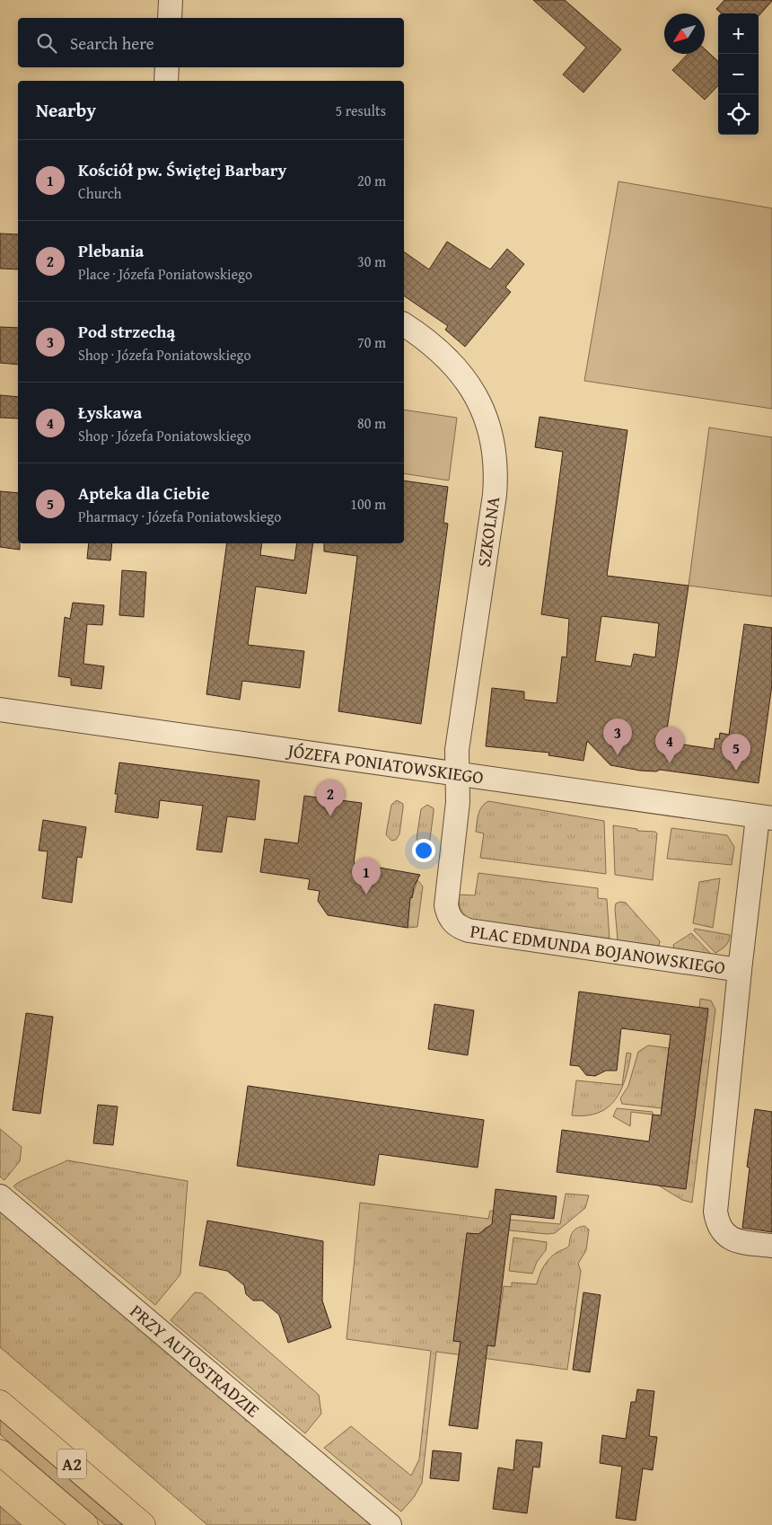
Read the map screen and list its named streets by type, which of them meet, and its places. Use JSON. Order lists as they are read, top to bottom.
{
  "streets": {
    "highway": ["A2"],
    "street": [
      "SZKOLNA",
      "JÓZEFA PONIATOWSKIEGO",
      "PLAC EDMUNDA BOJANOWSKIEGO",
      "PRZY AUTOSTRADZIE"
    ]
  },
  "crossings": [
    ["SZKOLNA", "JÓZEFA PONIATOWSKIEGO"],
    ["SZKOLNA", "PLAC EDMUNDA BOJANOWSKIEGO"],
    ["JÓZEFA PONIATOWSKIEGO", "PLAC EDMUNDA BOJANOWSKIEGO"]
  ],
  "north": "bottom left",
  "page": {
    "map_buttons": ["+", "−"],
    "search": "Search here",
    "heading": ["Nearby", "5 results"],
    "list": [
      {
        "mark": "1",
        "name": "Kościół pw. Świętej Barbary",
        "note": "Church",
        "value": "20 m"
      },
      {
        "mark": "2",
        "name": "Plebania",
        "note": "Place · Józefa Poniatowskiego",
        "value": "30 m"
      },
      {
        "mark": "3",
        "name": "Pod strzechą",
        "note": "Shop · Józefa Poniatowskiego",
        "value": "70 m"
      },
      {
        "mark": "4",
        "name": "Łyskawa",
        "note": "Shop · Józefa Poniatowskiego",
        "value": "80 m"
      },
      {
        "mark": "5",
        "name": "Apteka dla Ciebie",
        "note": "Pharmacy · Józefa Poniatowskiego",
        "value": "100 m"
      }
    ],
    "pins": [
      "3",
      "4",
      "5",
      "2",
      "1"
    ]
  }
}
